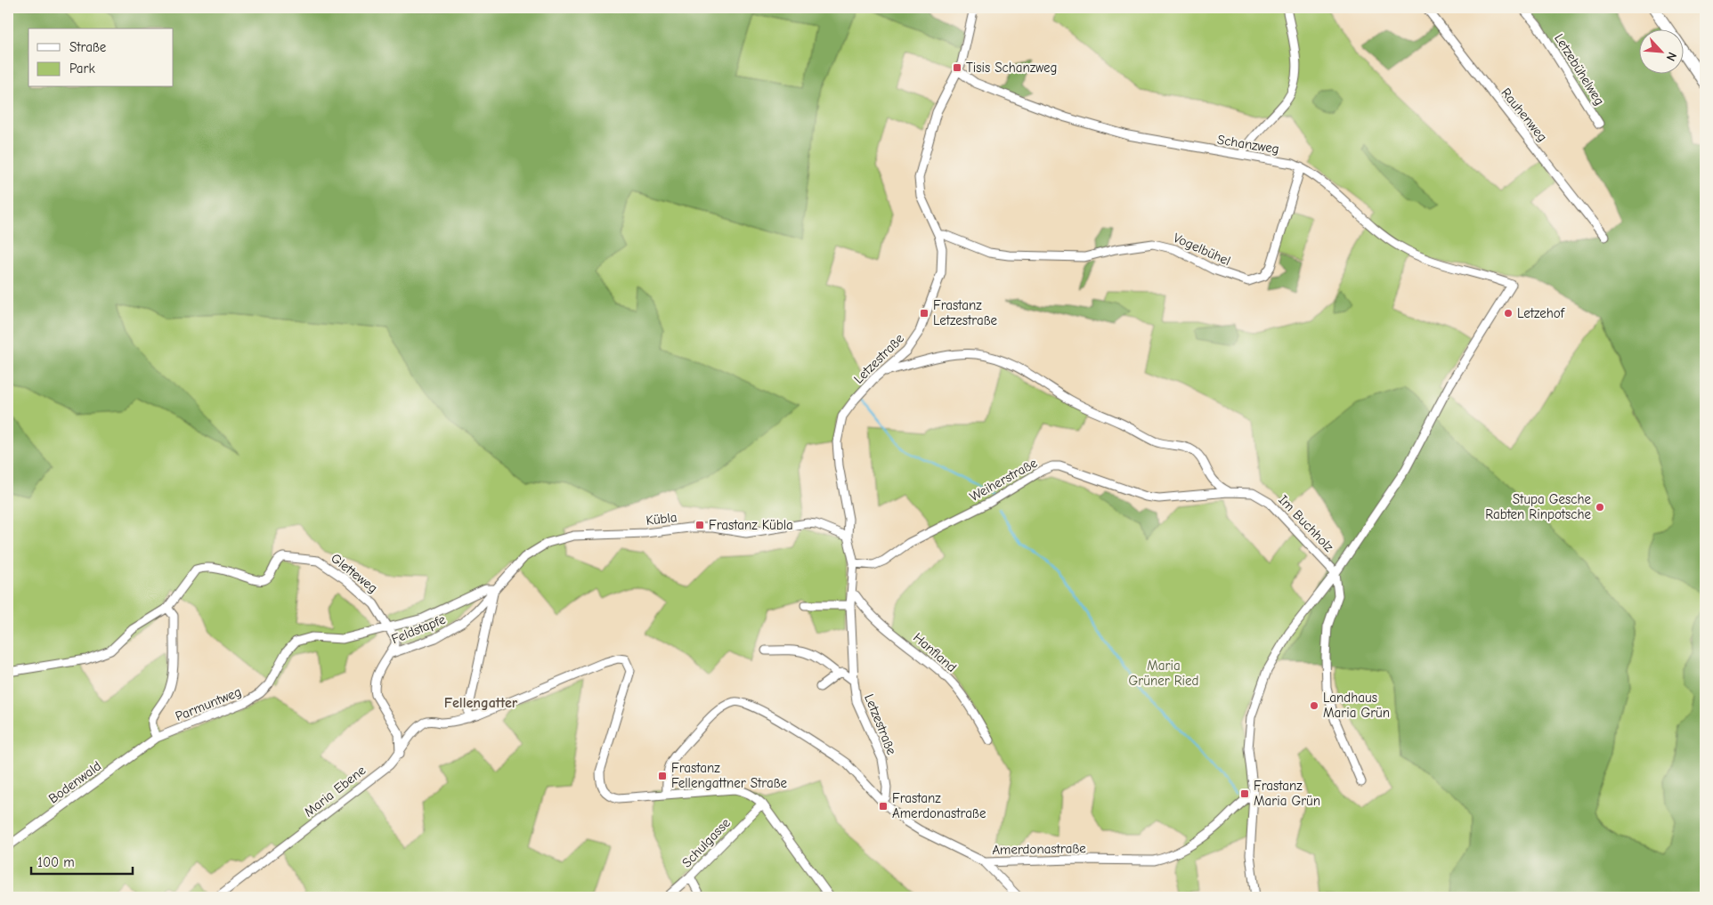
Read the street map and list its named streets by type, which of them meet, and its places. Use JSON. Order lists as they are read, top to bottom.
{
  "streets": {
    "street": [
      "Letzebühelweg",
      "Rauhenweg",
      "Schanzweg",
      "Vogelbühel",
      "Letzestraße",
      "Weiherstraße",
      "Kübla",
      "Im Buchholz",
      "Gletteweg",
      "Feldstapfe",
      "Hanfland",
      "Parmuntweg",
      "Bodenwald",
      "Maria Ebene",
      "Schulgasse",
      "Amerdonastraße"
    ]
  },
  "crossings": [
    ["Schanzweg", "Vogelbühel"],
    ["Schanzweg", "Letzestraße"],
    ["Schanzweg", "Im Buchholz"],
    ["Vogelbühel", "Letzestraße"],
    ["Letzestraße", "Weiherstraße"],
    ["Letzestraße", "Kübla"],
    ["Letzestraße", "Hanfland"],
    ["Letzestraße", "Amerdonastraße"],
    ["Weiherstraße", "Im Buchholz"],
    ["Kübla", "Feldstapfe"],
    ["Kübla", "Parmuntweg"],
    ["Gletteweg", "Feldstapfe"],
    ["Gletteweg", "Parmuntweg"],
    ["Feldstapfe", "Parmuntweg"],
    ["Feldstapfe", "Maria Ebene"],
    ["Parmuntweg", "Bodenwald"],
    ["Maria Ebene", "Amerdonastraße"]
  ],
  "districts": ["Fellengatter"],
  "parks": ["Maria Grüner Ried"],
  "places": {
    "transit": [
      "Tisis Schanzweg",
      "Frastanz Letzestraße",
      "Frastanz Kübla",
      "Frastanz Fellengattner Straße",
      "Frastanz Maria Grün",
      "Frastanz Amerdonastraße"
    ],
    "other": ["Letzehof", "Stupa Gesche Rabten Rinpotsche", "Landhaus Maria Grün"]
  },
  "legend": ["Straße", "Park"],
  "scale_bar": "100 m",
  "north": "bottom right"
}
